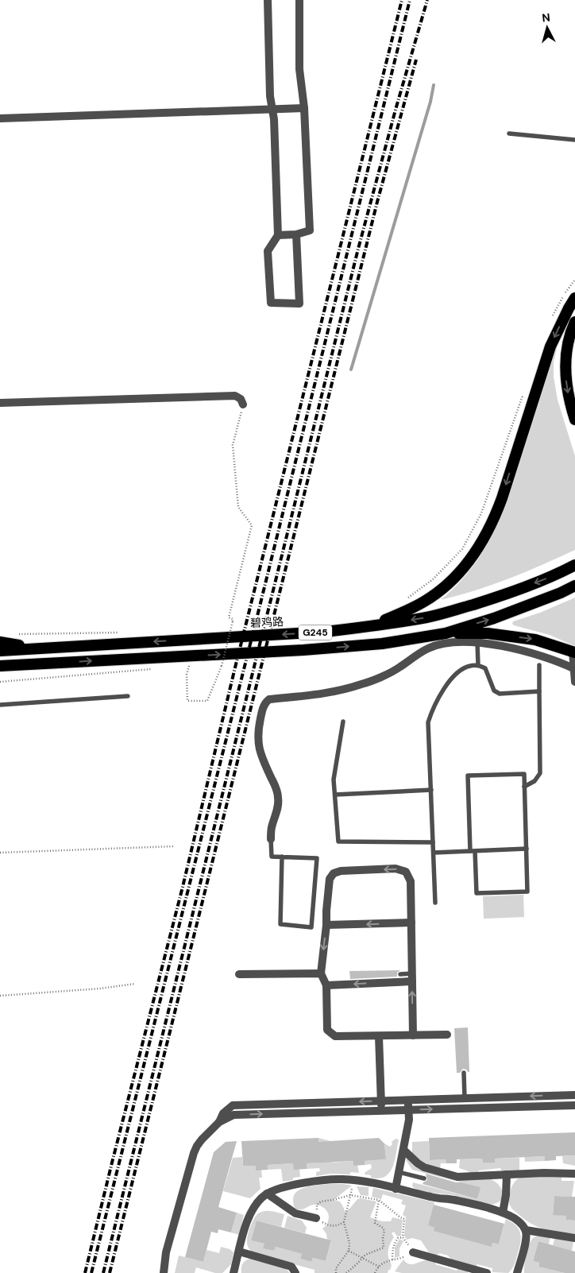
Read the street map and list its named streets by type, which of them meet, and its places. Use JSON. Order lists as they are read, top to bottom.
{
  "streets": {
    "highway": ["碧鸡路", "G245"]
  },
  "crossings": [
    ["碧鸡路", "G245"]
  ],
  "north": "top"
}
